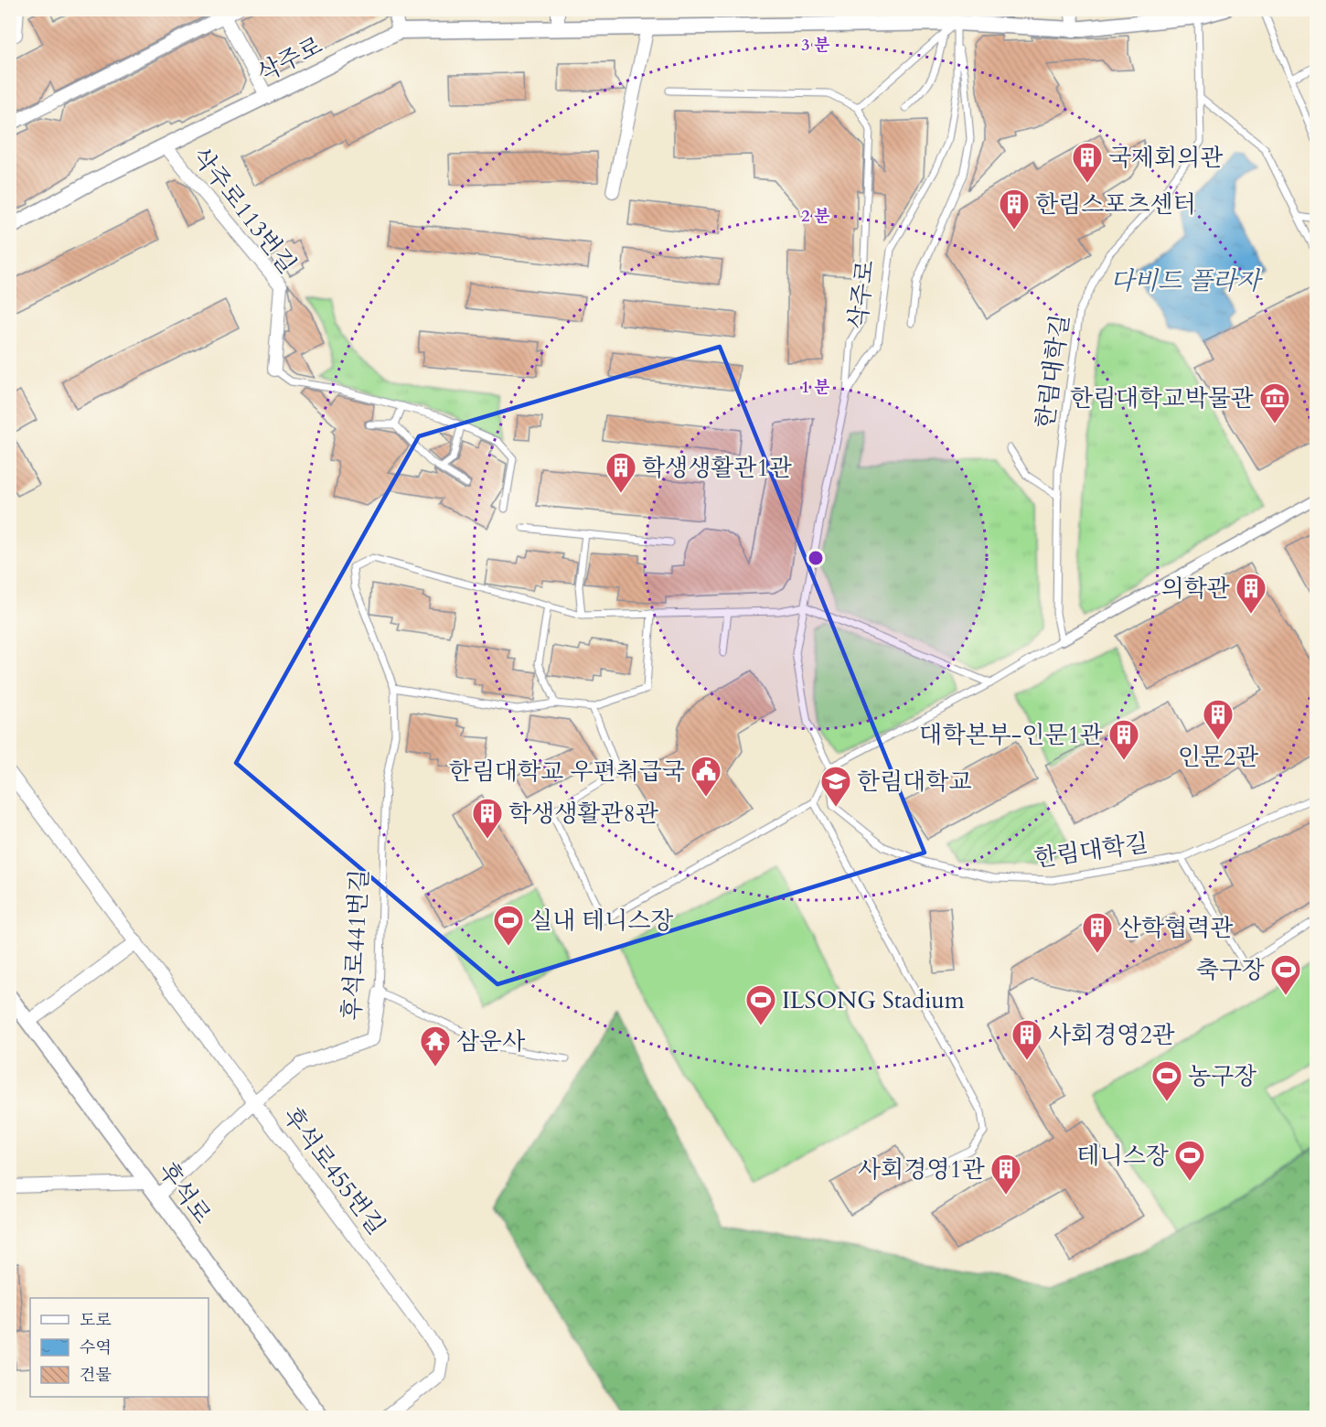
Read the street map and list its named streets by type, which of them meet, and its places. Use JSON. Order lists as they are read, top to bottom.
{
  "streets": {
    "street": [
      "삭주로",
      "삭주로113번길",
      "후석로441번길",
      "후석로455번길",
      "후석로"
    ],
    "lane": ["한림대학길"]
  },
  "crossings": [
    ["삭주로", "삭주로113번길"],
    ["삭주로", "한림대학길"],
    ["후석로441번길", "후석로455번길"],
    ["후석로441번길", "후석로"]
  ],
  "water": ["다비드 플라자"],
  "places": {
    "building": [
      "국제회의관",
      "한림스포츠센터",
      "학생생활관1관",
      "의학관",
      "인문2관",
      "대학본부-인문1관",
      "학생생활관8관",
      "산학협력관",
      "사회경영2관",
      "사회경영1관"
    ],
    "museum": ["한림대학교박물관"],
    "public building": ["한림대학교 우편취급국"],
    "school or university": ["한림대학교"],
    "sports": [
      "실내 테니스장",
      "축구장",
      "ILSONG Stadium",
      "농구장",
      "테니스장"
    ],
    "temple": ["삼운사"]
  },
  "legend": ["도로", "수역", "건물"],
  "rings": ["3 분", "2 분", "1 분"]
}
